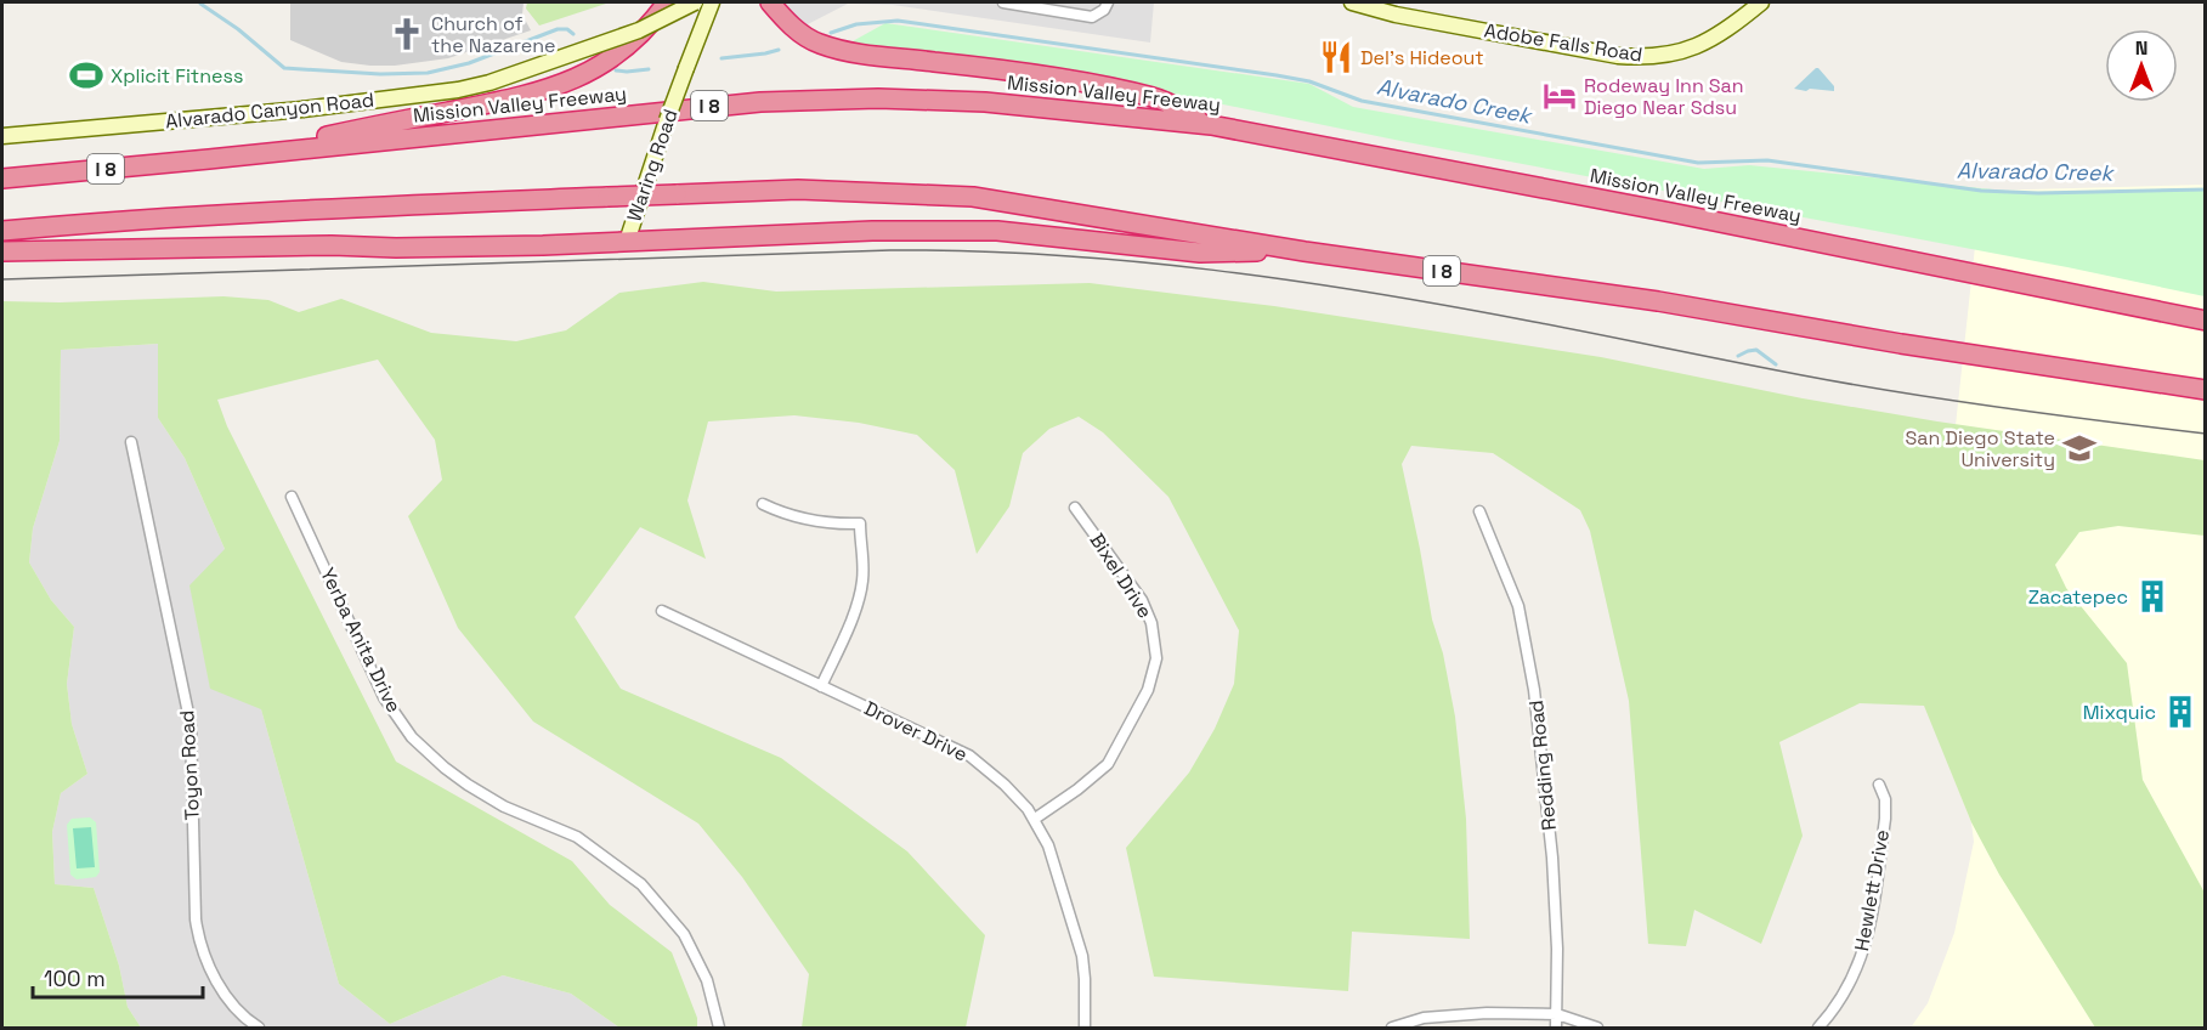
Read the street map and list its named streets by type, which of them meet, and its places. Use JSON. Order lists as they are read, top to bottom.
{
  "streets": {
    "highway": ["Mission Valley Freeway", "I 8"],
    "street": [
      "Adobe Falls Road",
      "Alvarado Canyon Road",
      "Waring Road",
      "Bixel Drive",
      "Yerba Anita Drive",
      "Drover Drive",
      "Toyon Road",
      "Redding Road",
      "Hewlett Drive"
    ]
  },
  "crossings": [
    ["Alvarado Canyon Road", "Waring Road"],
    ["Bixel Drive", "Drover Drive"]
  ],
  "water": ["Alvarado Creek"],
  "places": {
    "church": ["Church of the Nazarene"],
    "restaurant": ["Del’s Hideout"],
    "sports": ["Xplicit Fitness"],
    "hotel": ["Rodeway Inn San Diego Near Sdsu"],
    "school or university": ["San Diego State University"],
    "building": ["Zacatepec", "Mixquic"]
  },
  "scale_bar": "100 m",
  "north": "top"
}
